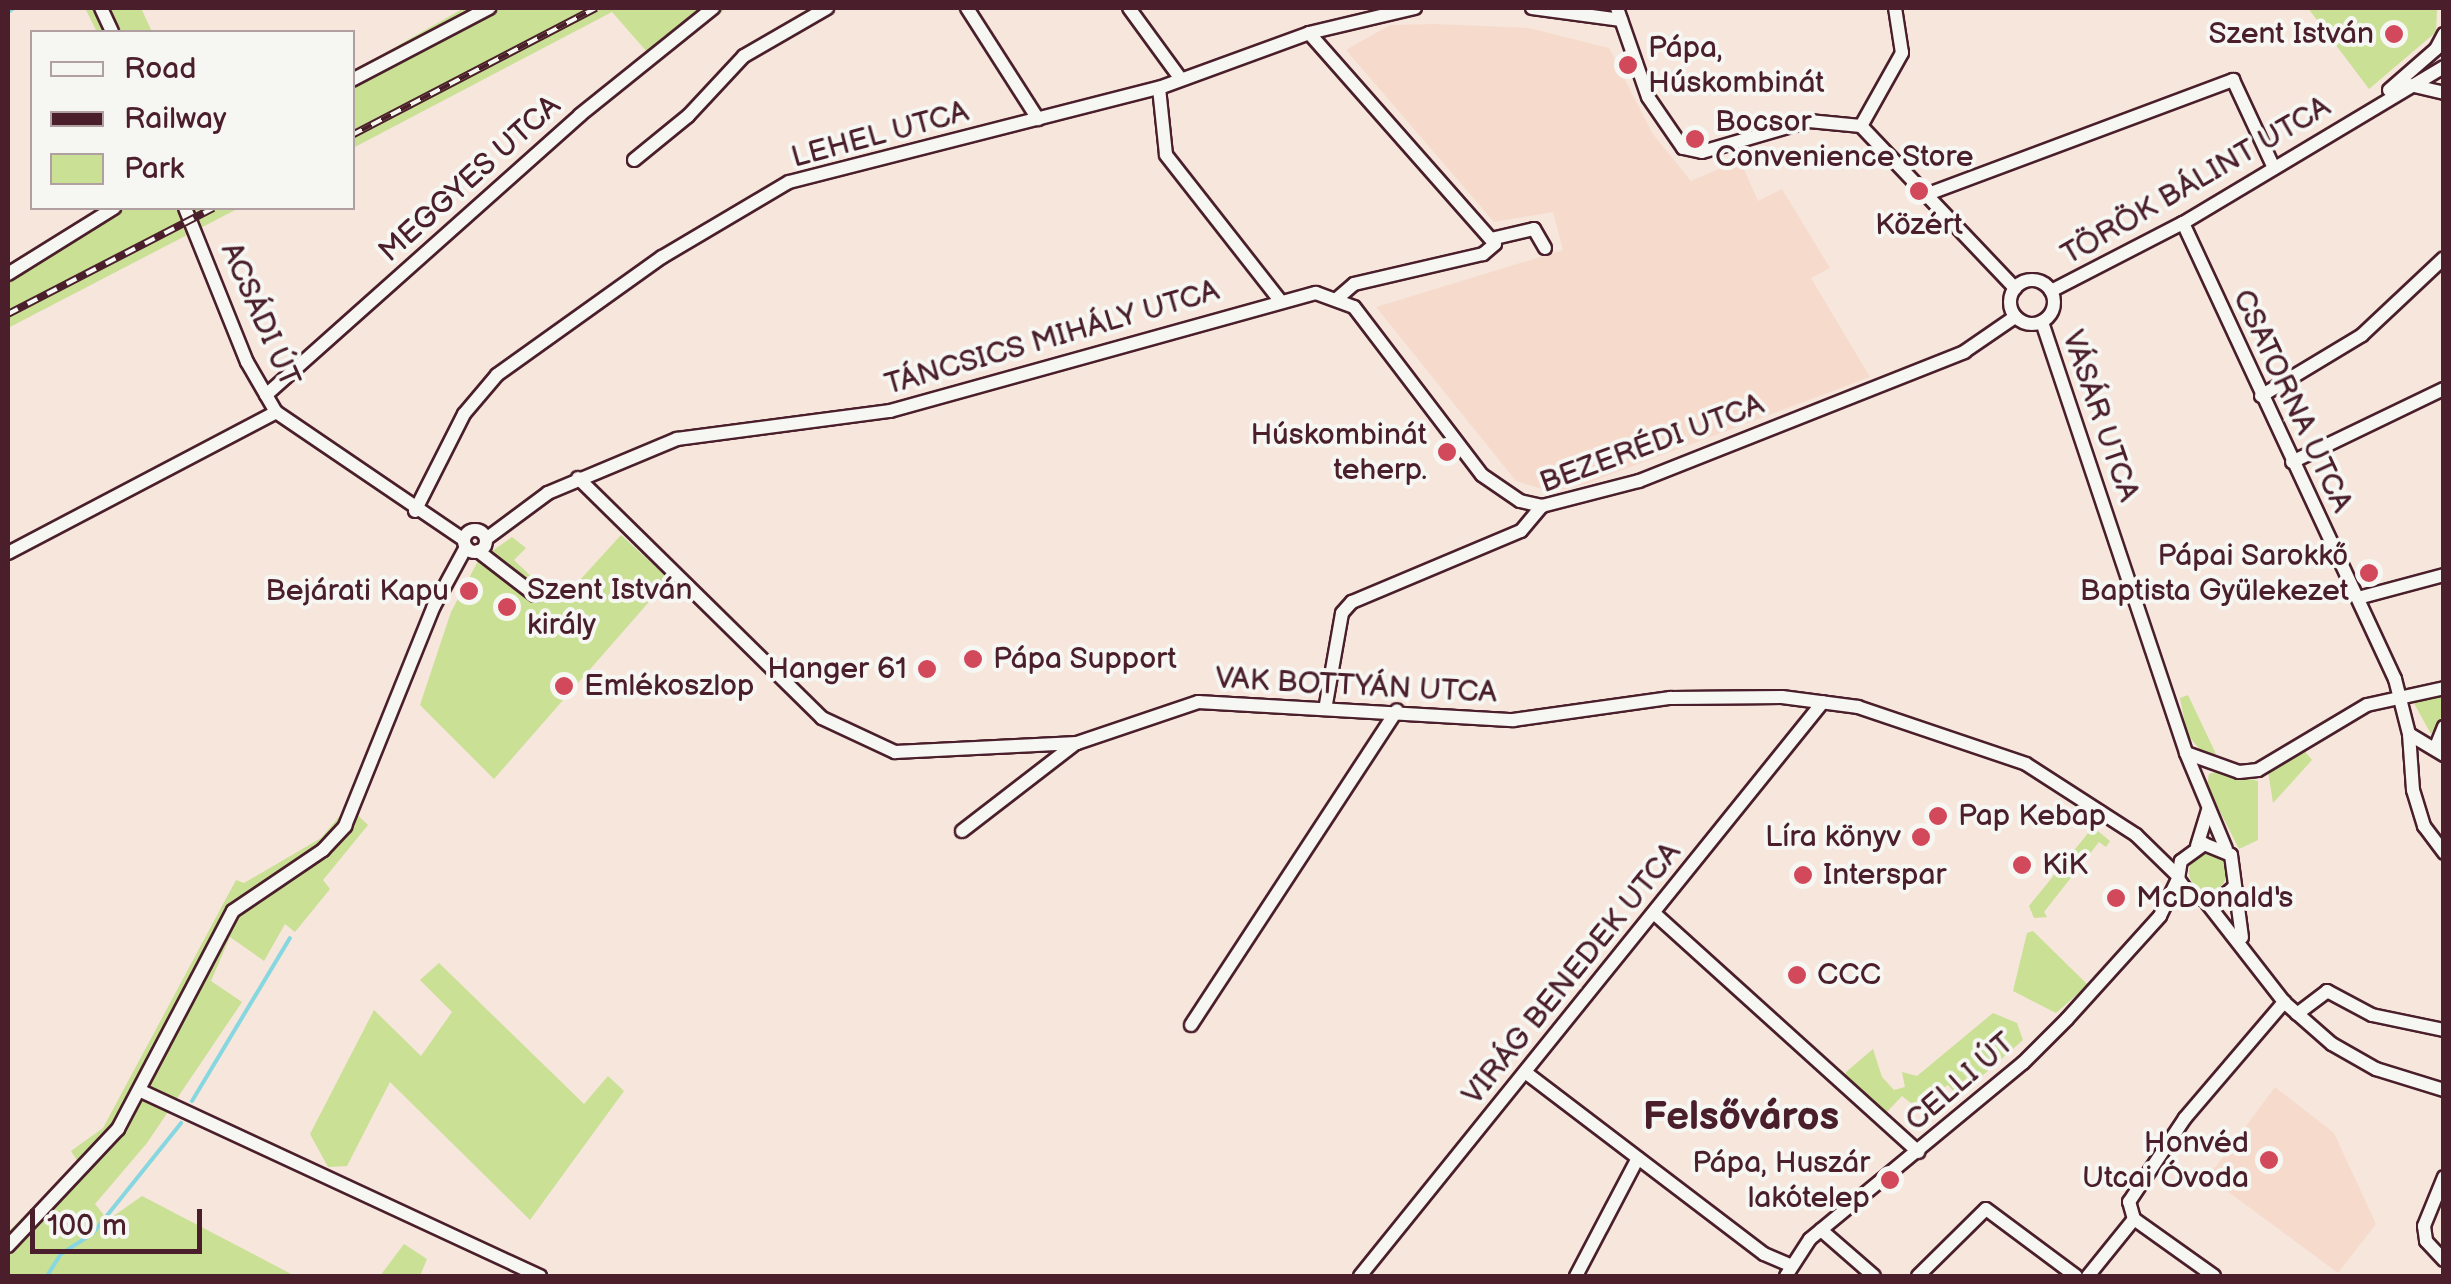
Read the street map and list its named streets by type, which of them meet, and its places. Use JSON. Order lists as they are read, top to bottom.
{
  "streets": {
    "street": [
      "LEHEL UTCA",
      "MEGGYES UTCA",
      "TÖRÖK BÁLINT UTCA",
      "ACSÁDI ÚT",
      "TÁNCSICS MIHÁLY UTCA",
      "CSATORNA UTCA",
      "VÁSÁR UTCA",
      "BEZERÉDI UTCA",
      "VAK BOTTYÁN UTCA",
      "VIRÁG BENEDEK UTCA",
      "CELLI ÚT"
    ]
  },
  "crossings": [
    ["LEHEL UTCA", "ACSÁDI ÚT"],
    ["MEGGYES UTCA", "ACSÁDI ÚT"],
    ["TÖRÖK BÁLINT UTCA", "CSATORNA UTCA"],
    ["TÖRÖK BÁLINT UTCA", "VÁSÁR UTCA"],
    ["TÖRÖK BÁLINT UTCA", "BEZERÉDI UTCA"],
    ["ACSÁDI ÚT", "TÁNCSICS MIHÁLY UTCA"],
    ["TÁNCSICS MIHÁLY UTCA", "VAK BOTTYÁN UTCA"],
    ["VÁSÁR UTCA", "BEZERÉDI UTCA"],
    ["VÁSÁR UTCA", "VAK BOTTYÁN UTCA"],
    ["VÁSÁR UTCA", "CELLI ÚT"],
    ["BEZERÉDI UTCA", "VAK BOTTYÁN UTCA"],
    ["VAK BOTTYÁN UTCA", "VIRÁG BENEDEK UTCA"],
    ["VAK BOTTYÁN UTCA", "CELLI ÚT"]
  ],
  "districts": ["Felsőváros"],
  "places": [
    "Szent István",
    "Pápa, Húskombinát",
    "Bocsor Convenience Store",
    "Közért",
    "Húskombinát teherp.",
    "Pápai Sarokkő Baptista Gyülekezet",
    "Bejárati Kapu",
    "Szent István király",
    "Pápa Support",
    "Hanger 61",
    "Emlékoszlop",
    "Pap Kebap",
    "Líra könyv",
    "KiK",
    "Interspar",
    "McDonald's",
    "CCC",
    "Honvéd Utcai Óvoda",
    "Pápa, Huszár lakótelep"
  ],
  "legend": ["Road", "Railway", "Park"],
  "scale_bar": "100 m"
}
